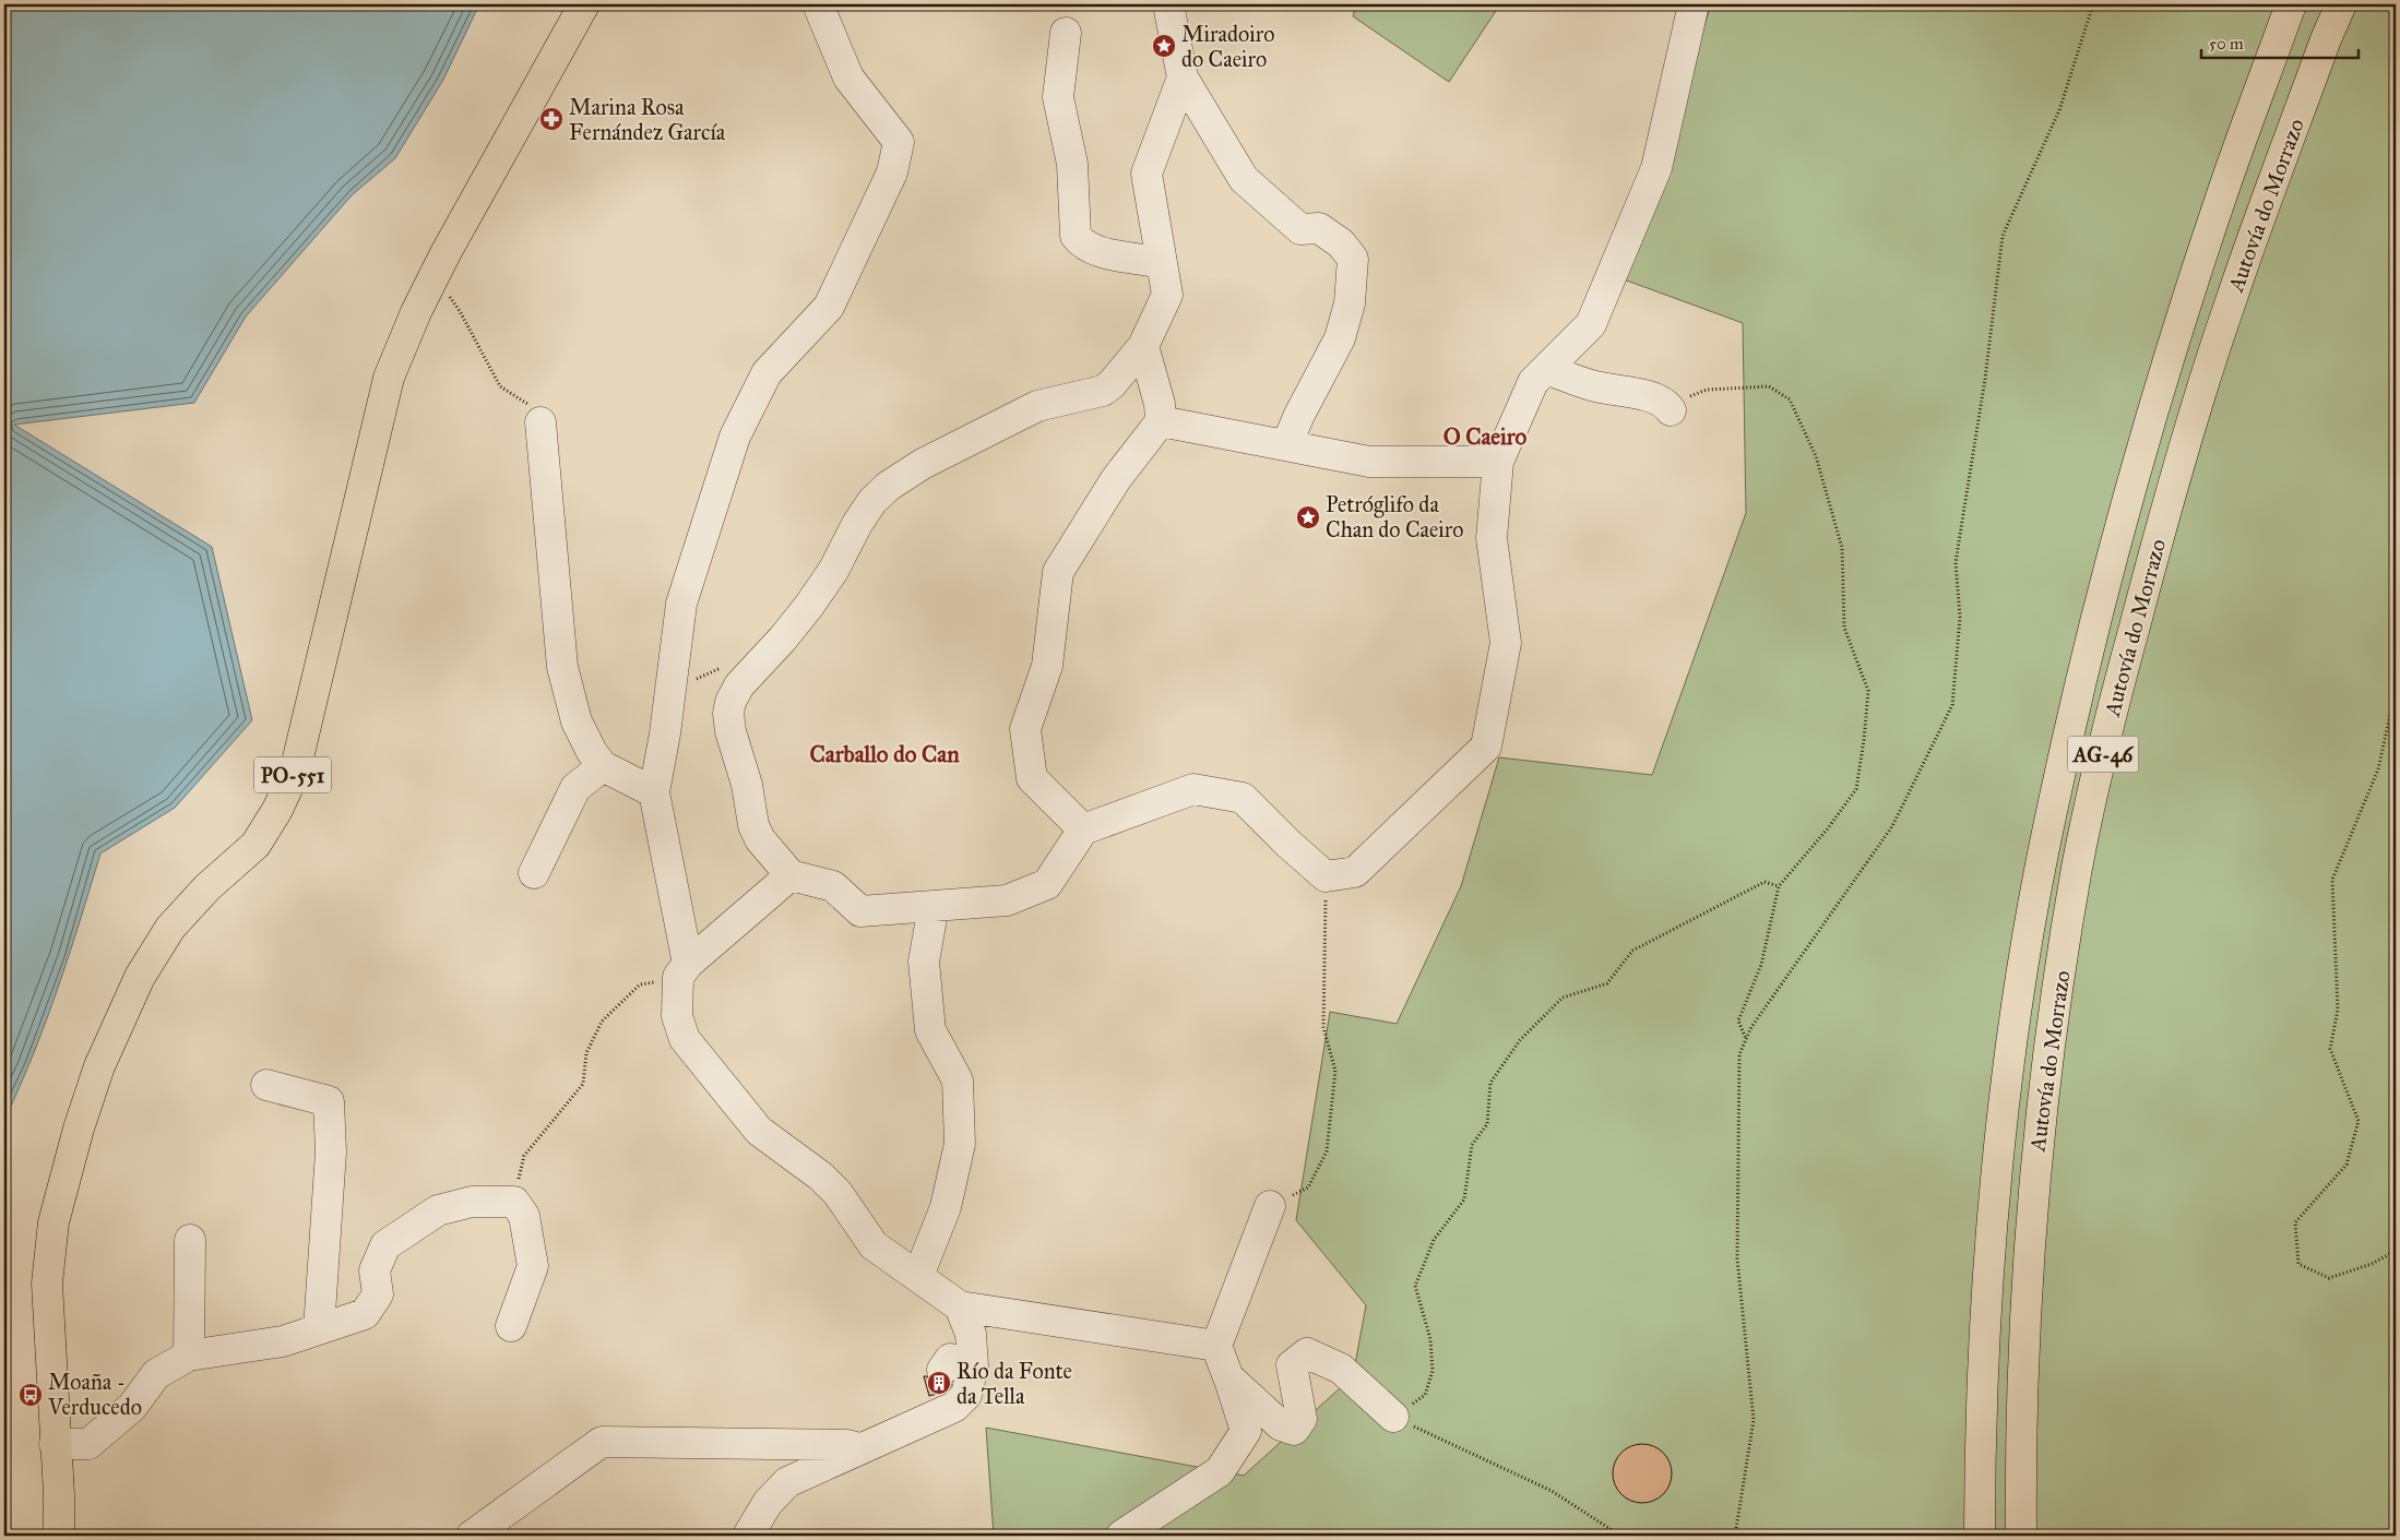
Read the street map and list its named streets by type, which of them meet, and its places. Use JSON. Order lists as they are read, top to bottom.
{
  "streets": {
    "main road": ["Autovía do Morrazo", "AG-46", "PO-551"]
  },
  "districts": ["O Caeiro", "Carballo do Can"],
  "places": {
    "place": ["Miradoiro do Caeiro", "Petróglifo da Chan do Caeiro"],
    "pharmacy": ["Marina Rosa Fernández García"],
    "building": ["Río da Fonte da Tella"],
    "bus stop": ["Moaña - Verducedo"]
  },
  "scale_bar": "50 m"
}
